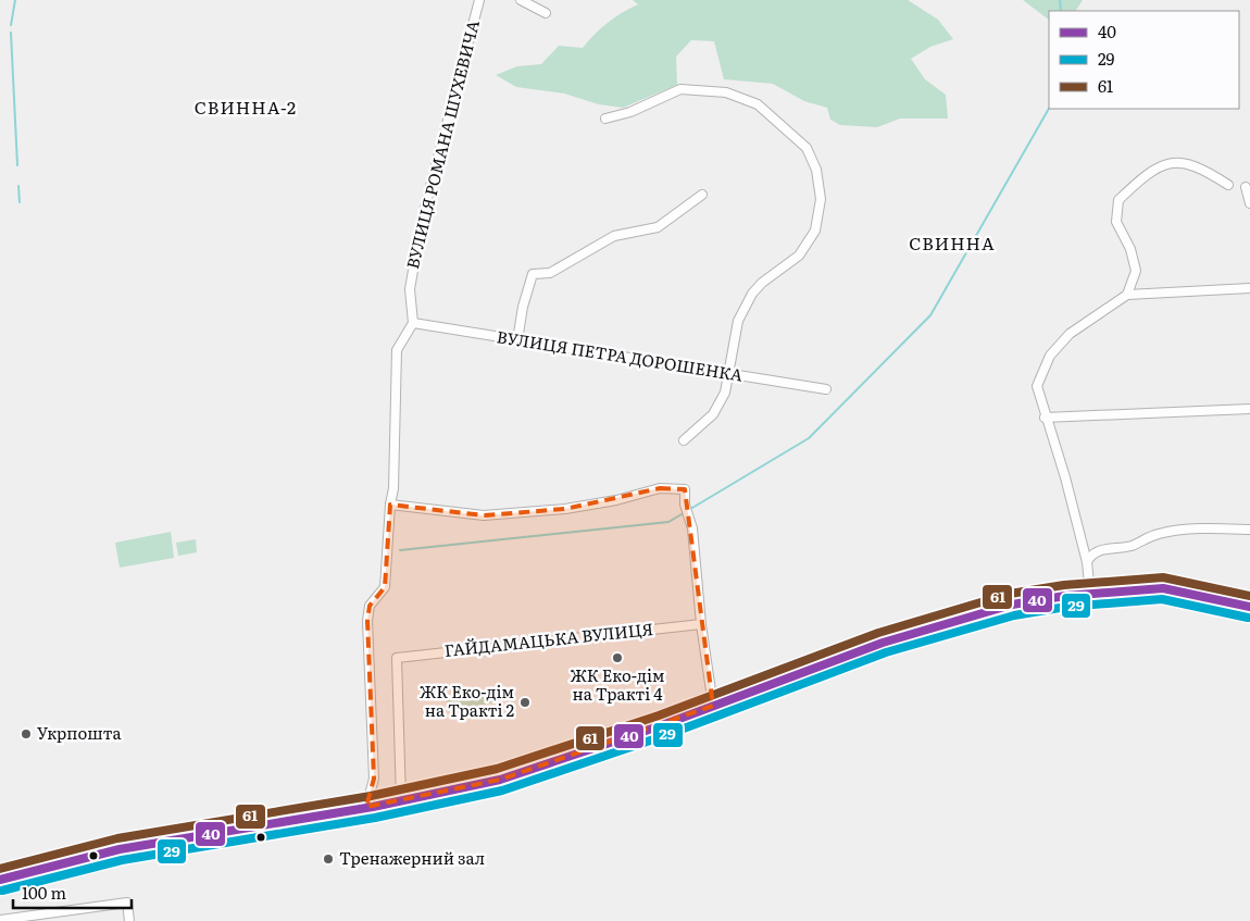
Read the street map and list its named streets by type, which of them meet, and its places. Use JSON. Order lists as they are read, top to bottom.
{
  "streets": {
    "street": ["ВУЛИЦЯ РОМАНА ШУХЕВИЧА", "ВУЛИЦЯ ПЕТРА ДОРОШЕНКА", "ГАЙДАМАЦЬКА ВУЛИЦЯ"]
  },
  "crossings": [
    ["ВУЛИЦЯ РОМАНА ШУХЕВИЧА", "ВУЛИЦЯ ПЕТРА ДОРОШЕНКА"]
  ],
  "districts": ["СВИННА-2", "СВИННА"],
  "places": [
    "ЖК Еко-дім на Тракті 4",
    "ЖК Еко-дім на Тракті 2",
    "Укрпошта",
    "Тренажерний зал"
  ],
  "lines": ["transit line 61", "transit line 40", "transit line 29"],
  "legend": ["40", "29", "61"],
  "scale_bar": "100 m"
}
